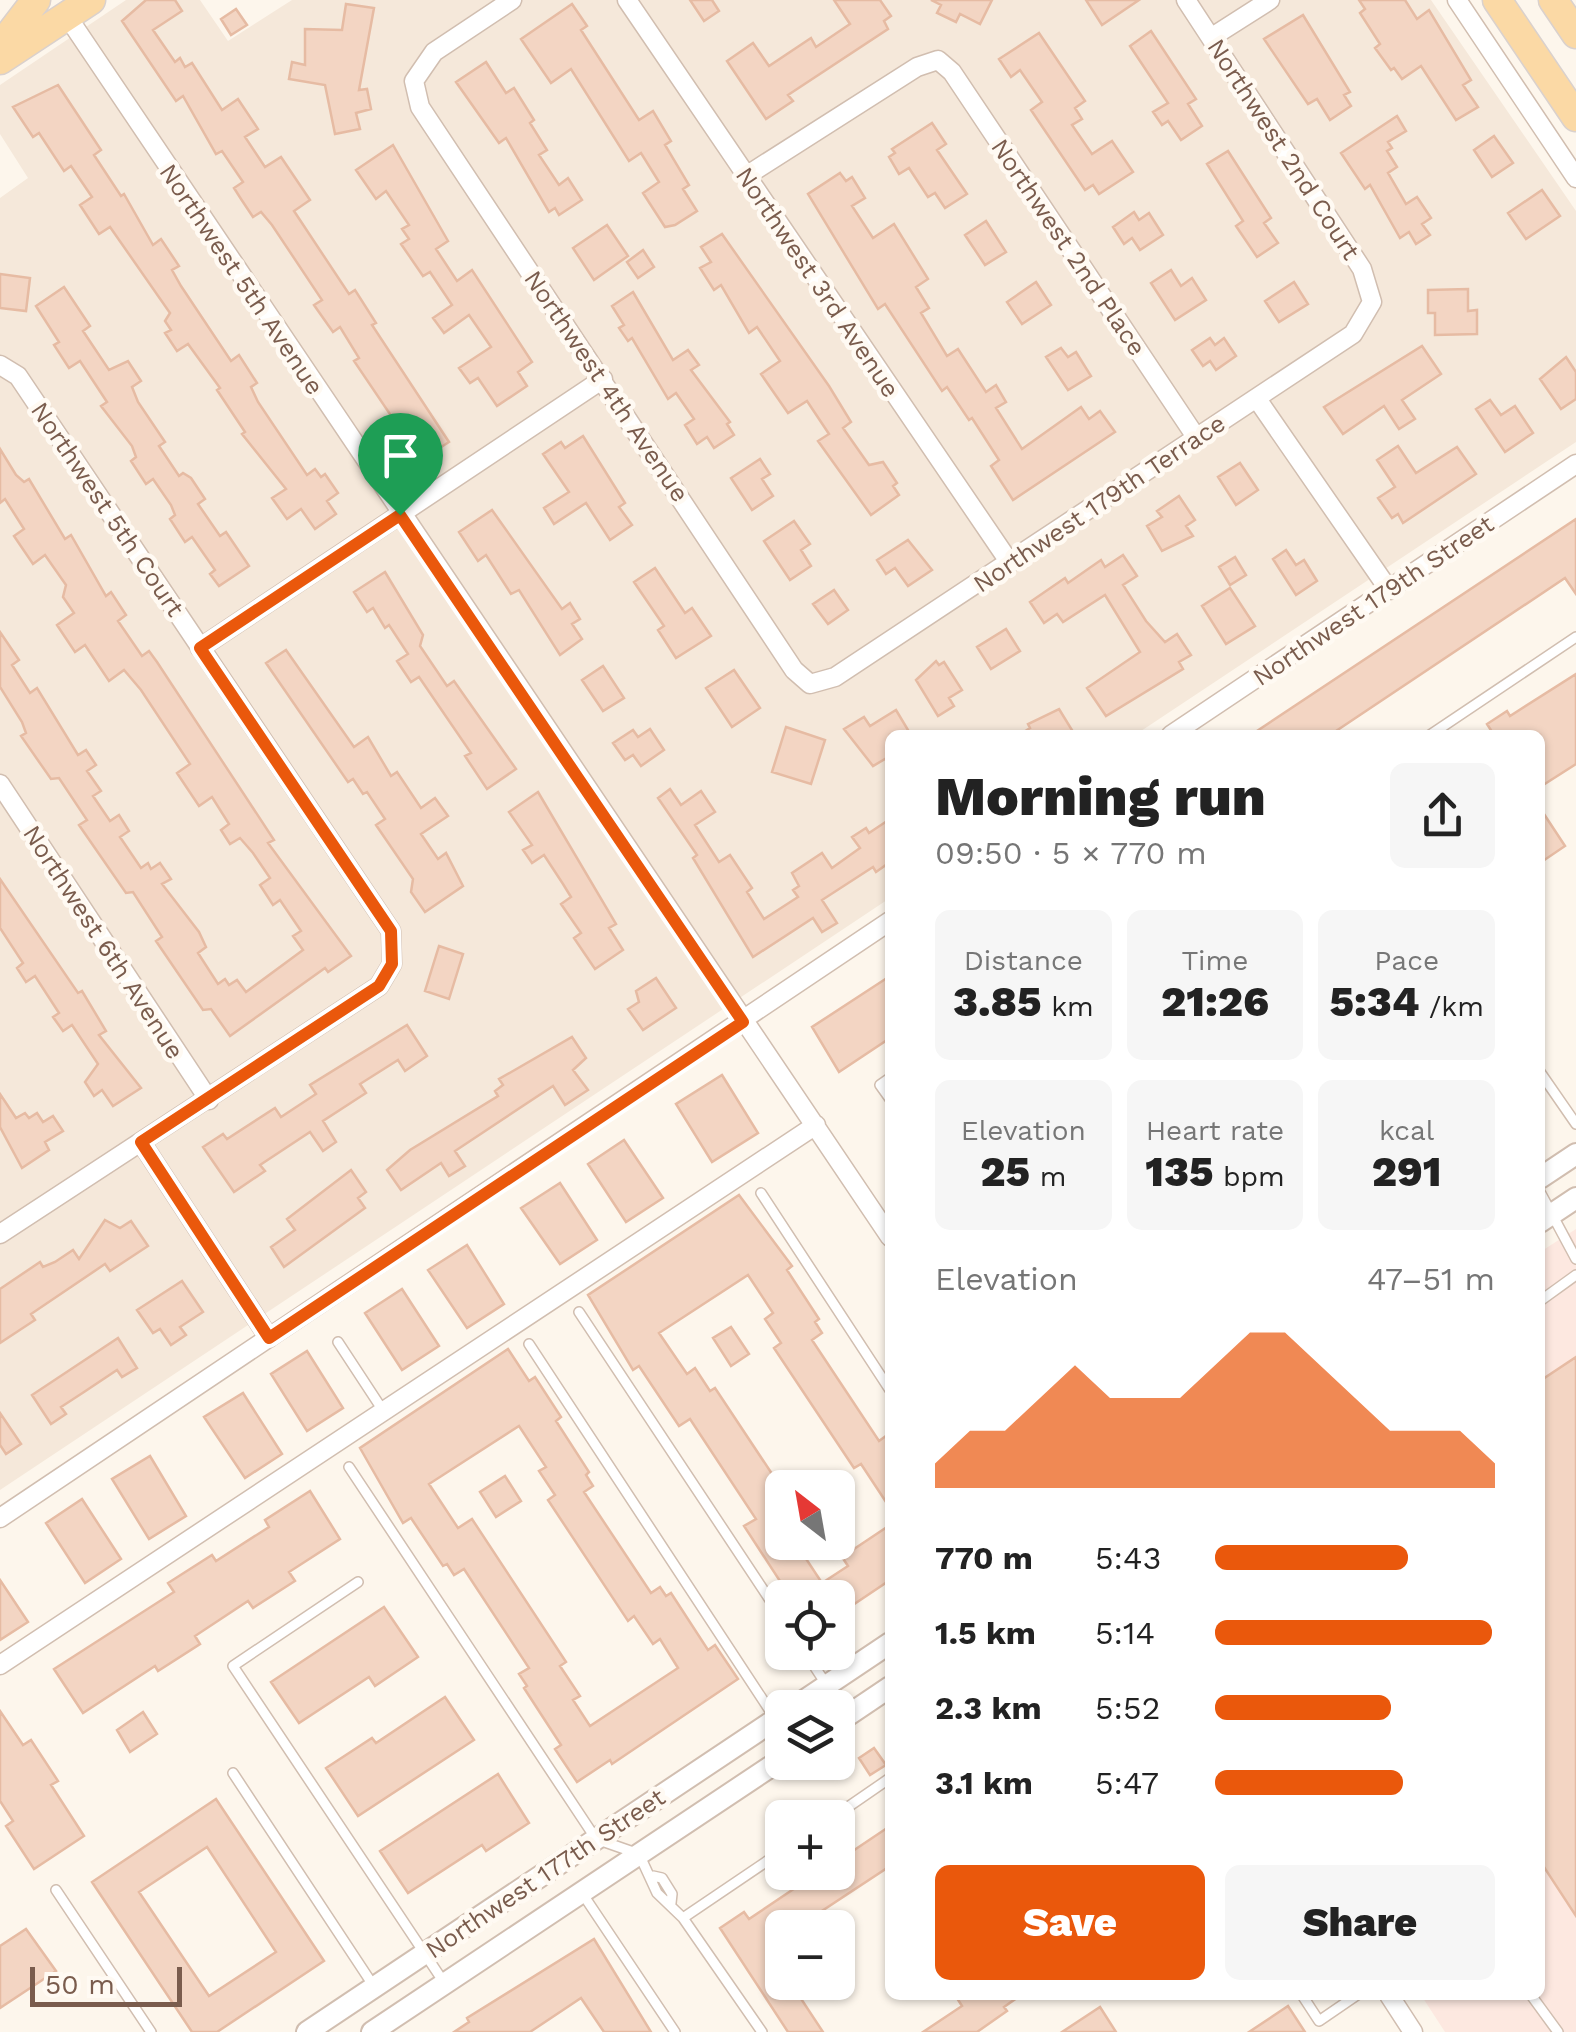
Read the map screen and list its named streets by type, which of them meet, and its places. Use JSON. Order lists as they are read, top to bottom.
{
  "streets": {
    "street": [
      "Northwest 2nd Court",
      "Northwest 2nd Place",
      "Northwest 5th Avenue",
      "Northwest 3rd Avenue",
      "Northwest 4th Avenue",
      "Northwest 179th Terrace",
      "Northwest 5th Court",
      "Northwest 179th Street",
      "Northwest 6th Avenue",
      "Northwest 177th Street"
    ]
  },
  "crossings": [
    ["Northwest 2nd Court", "Northwest 179th Terrace"],
    ["Northwest 2nd Place", "Northwest 3rd Avenue"],
    ["Northwest 2nd Place", "Northwest 179th Terrace"],
    ["Northwest 3rd Avenue", "Northwest 179th Terrace"],
    ["Northwest 4th Avenue", "Northwest 179th Terrace"],
    ["Northwest 5th Court", "Northwest 6th Avenue"]
  ],
  "scale_bar": "50 m",
  "north": "top left",
  "page": {
    "heading": ["Morning run", "09:50 · 5 × 770 m"],
    "stats": [
      ["Distance", "3.85 km"],
      ["Time", "21:26"],
      ["Pace", "5:34 /km"],
      ["Elevation", "25 m"],
      ["Heart rate", "135 bpm"],
      ["kcal", "291"]
    ],
    "chart": ["Elevation", "47–51 m"],
    "map_buttons": ["+", "−"],
    "list": [
      {
        "name": "770 m",
        "note": "5:43"
      },
      {
        "name": "1.5 km",
        "note": "5:14"
      },
      {
        "name": "2.3 km",
        "note": "5:52"
      },
      {
        "name": "3.1 km",
        "note": "5:47"
      }
    ],
    "buttons": ["Save", "Share"],
    "scale": "50 m"
  }
}
